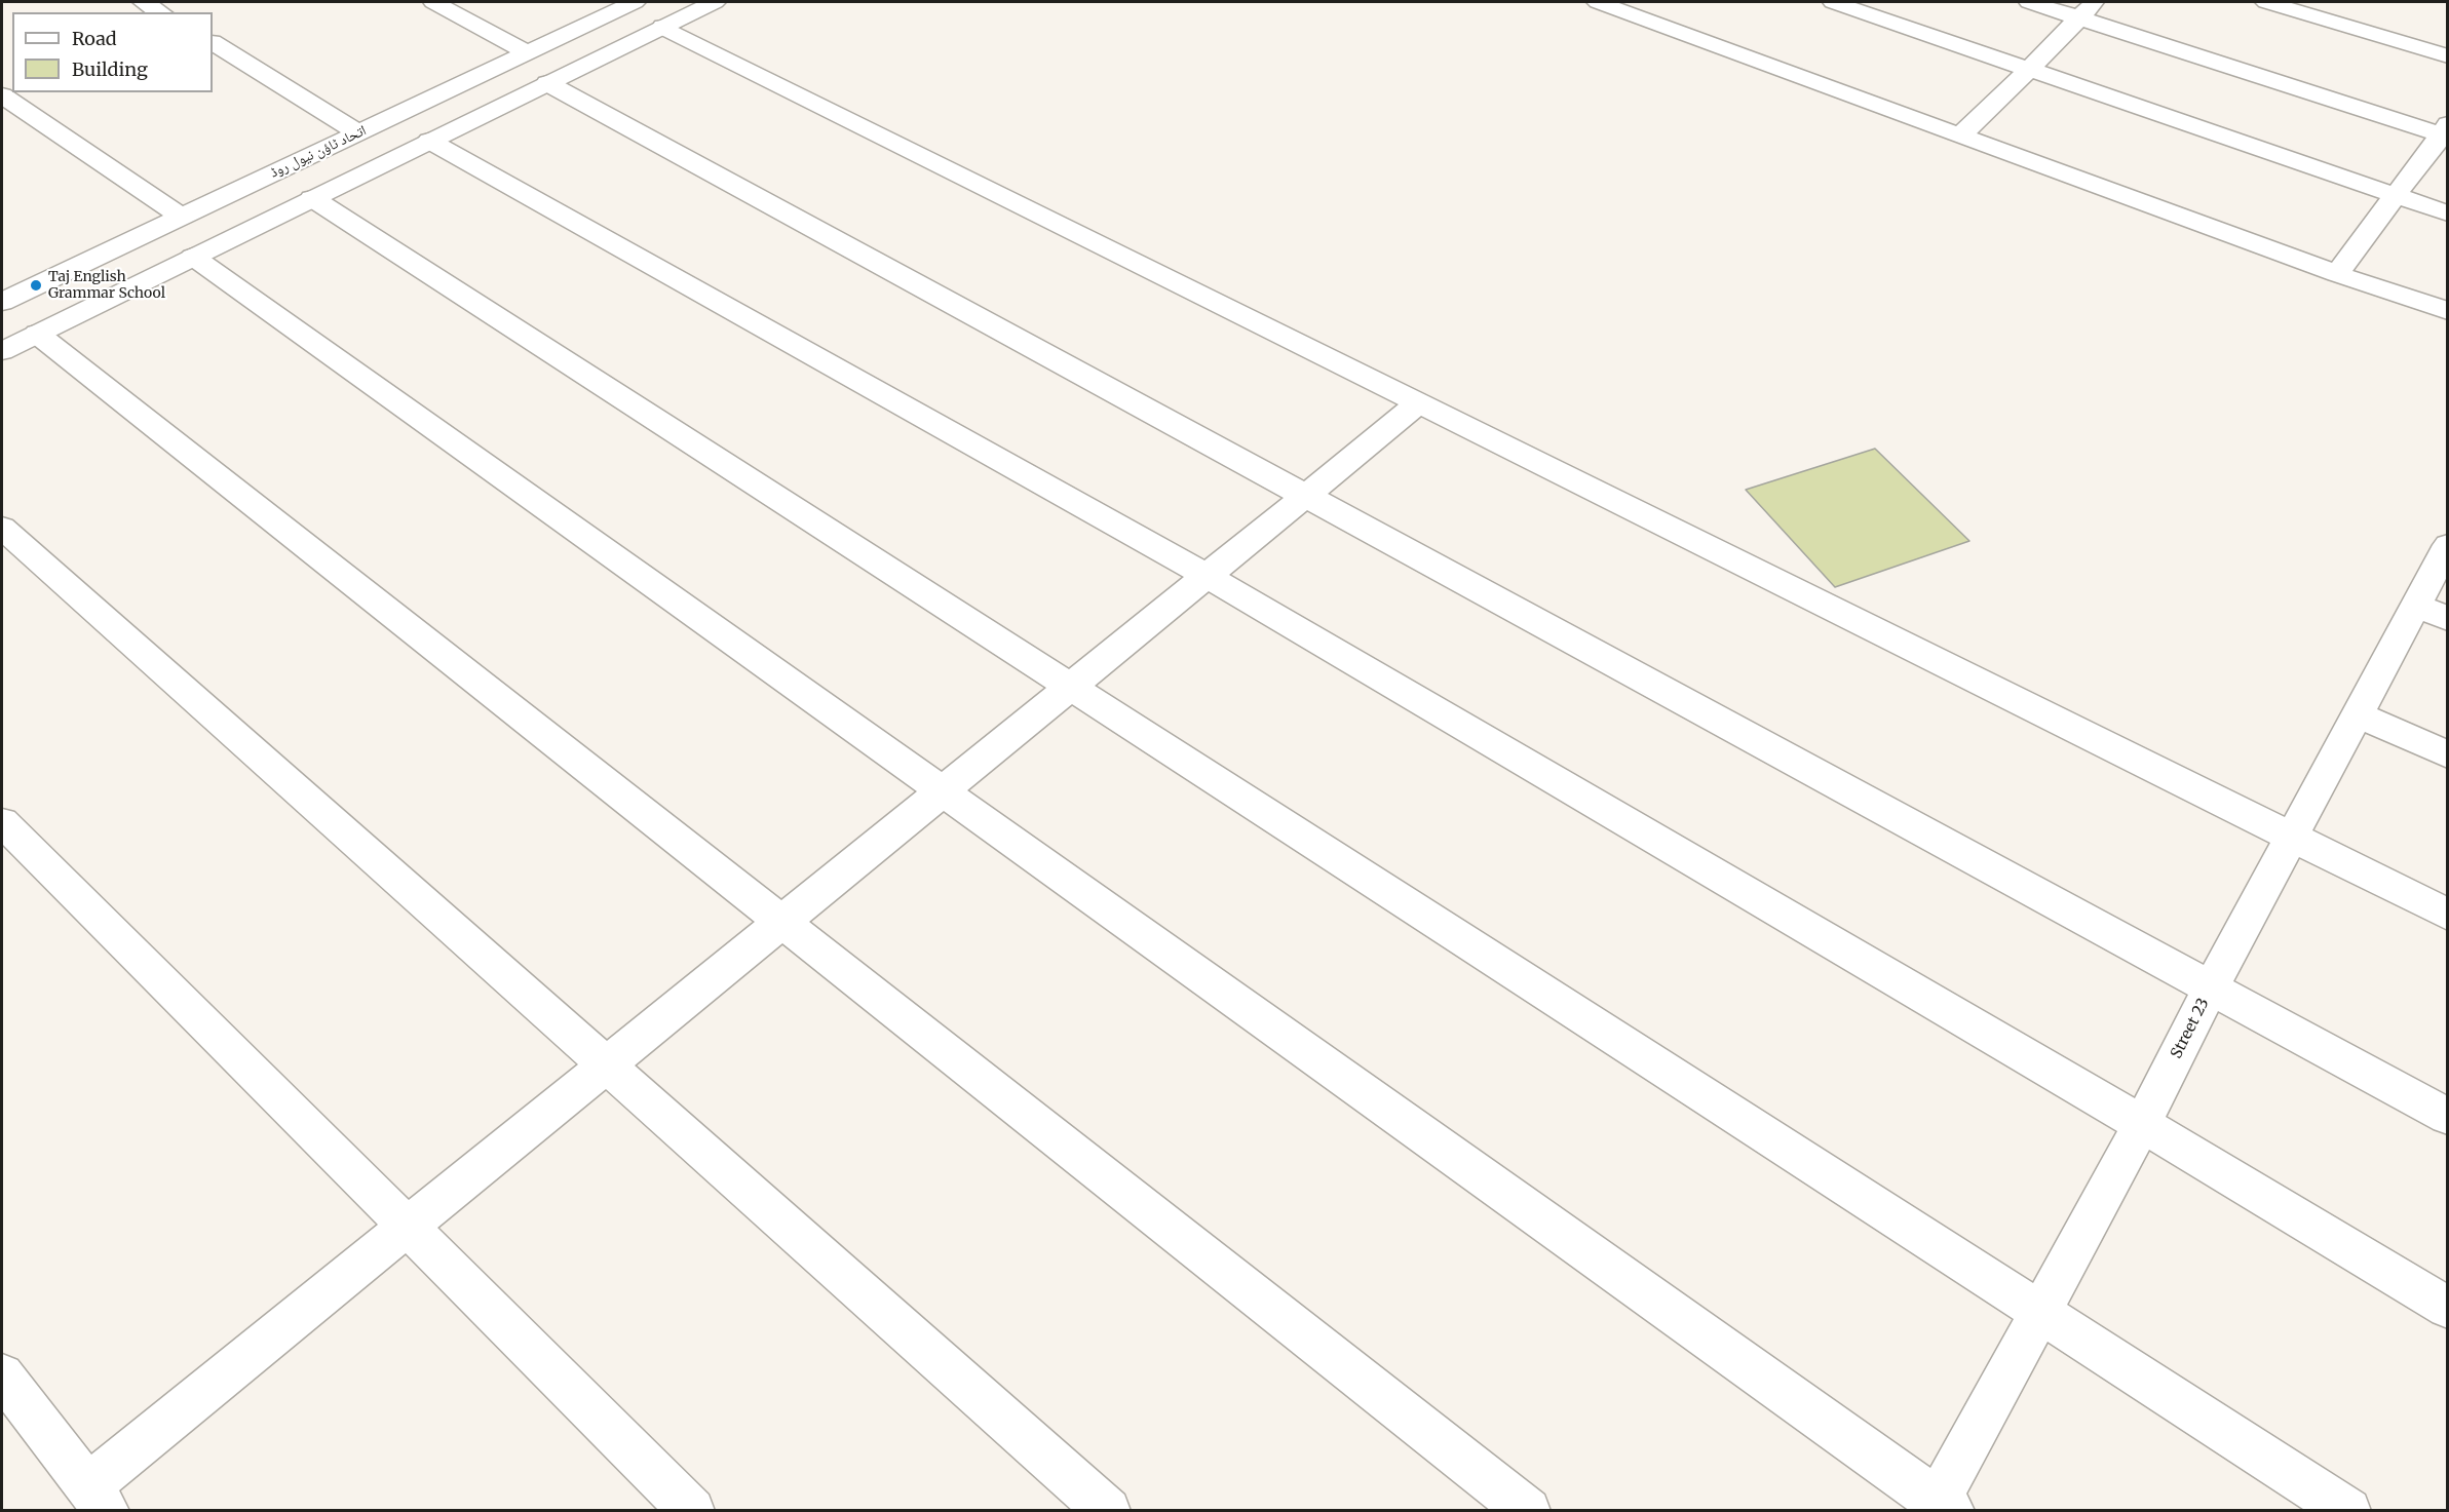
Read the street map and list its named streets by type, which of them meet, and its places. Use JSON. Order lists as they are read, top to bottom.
{
  "streets": {
    "street": ["اتحاد ٹاؤن نیول روڈ", "Street 23"]
  },
  "places": ["Taj English Grammar School"],
  "legend": ["Road", "Building"]
}
